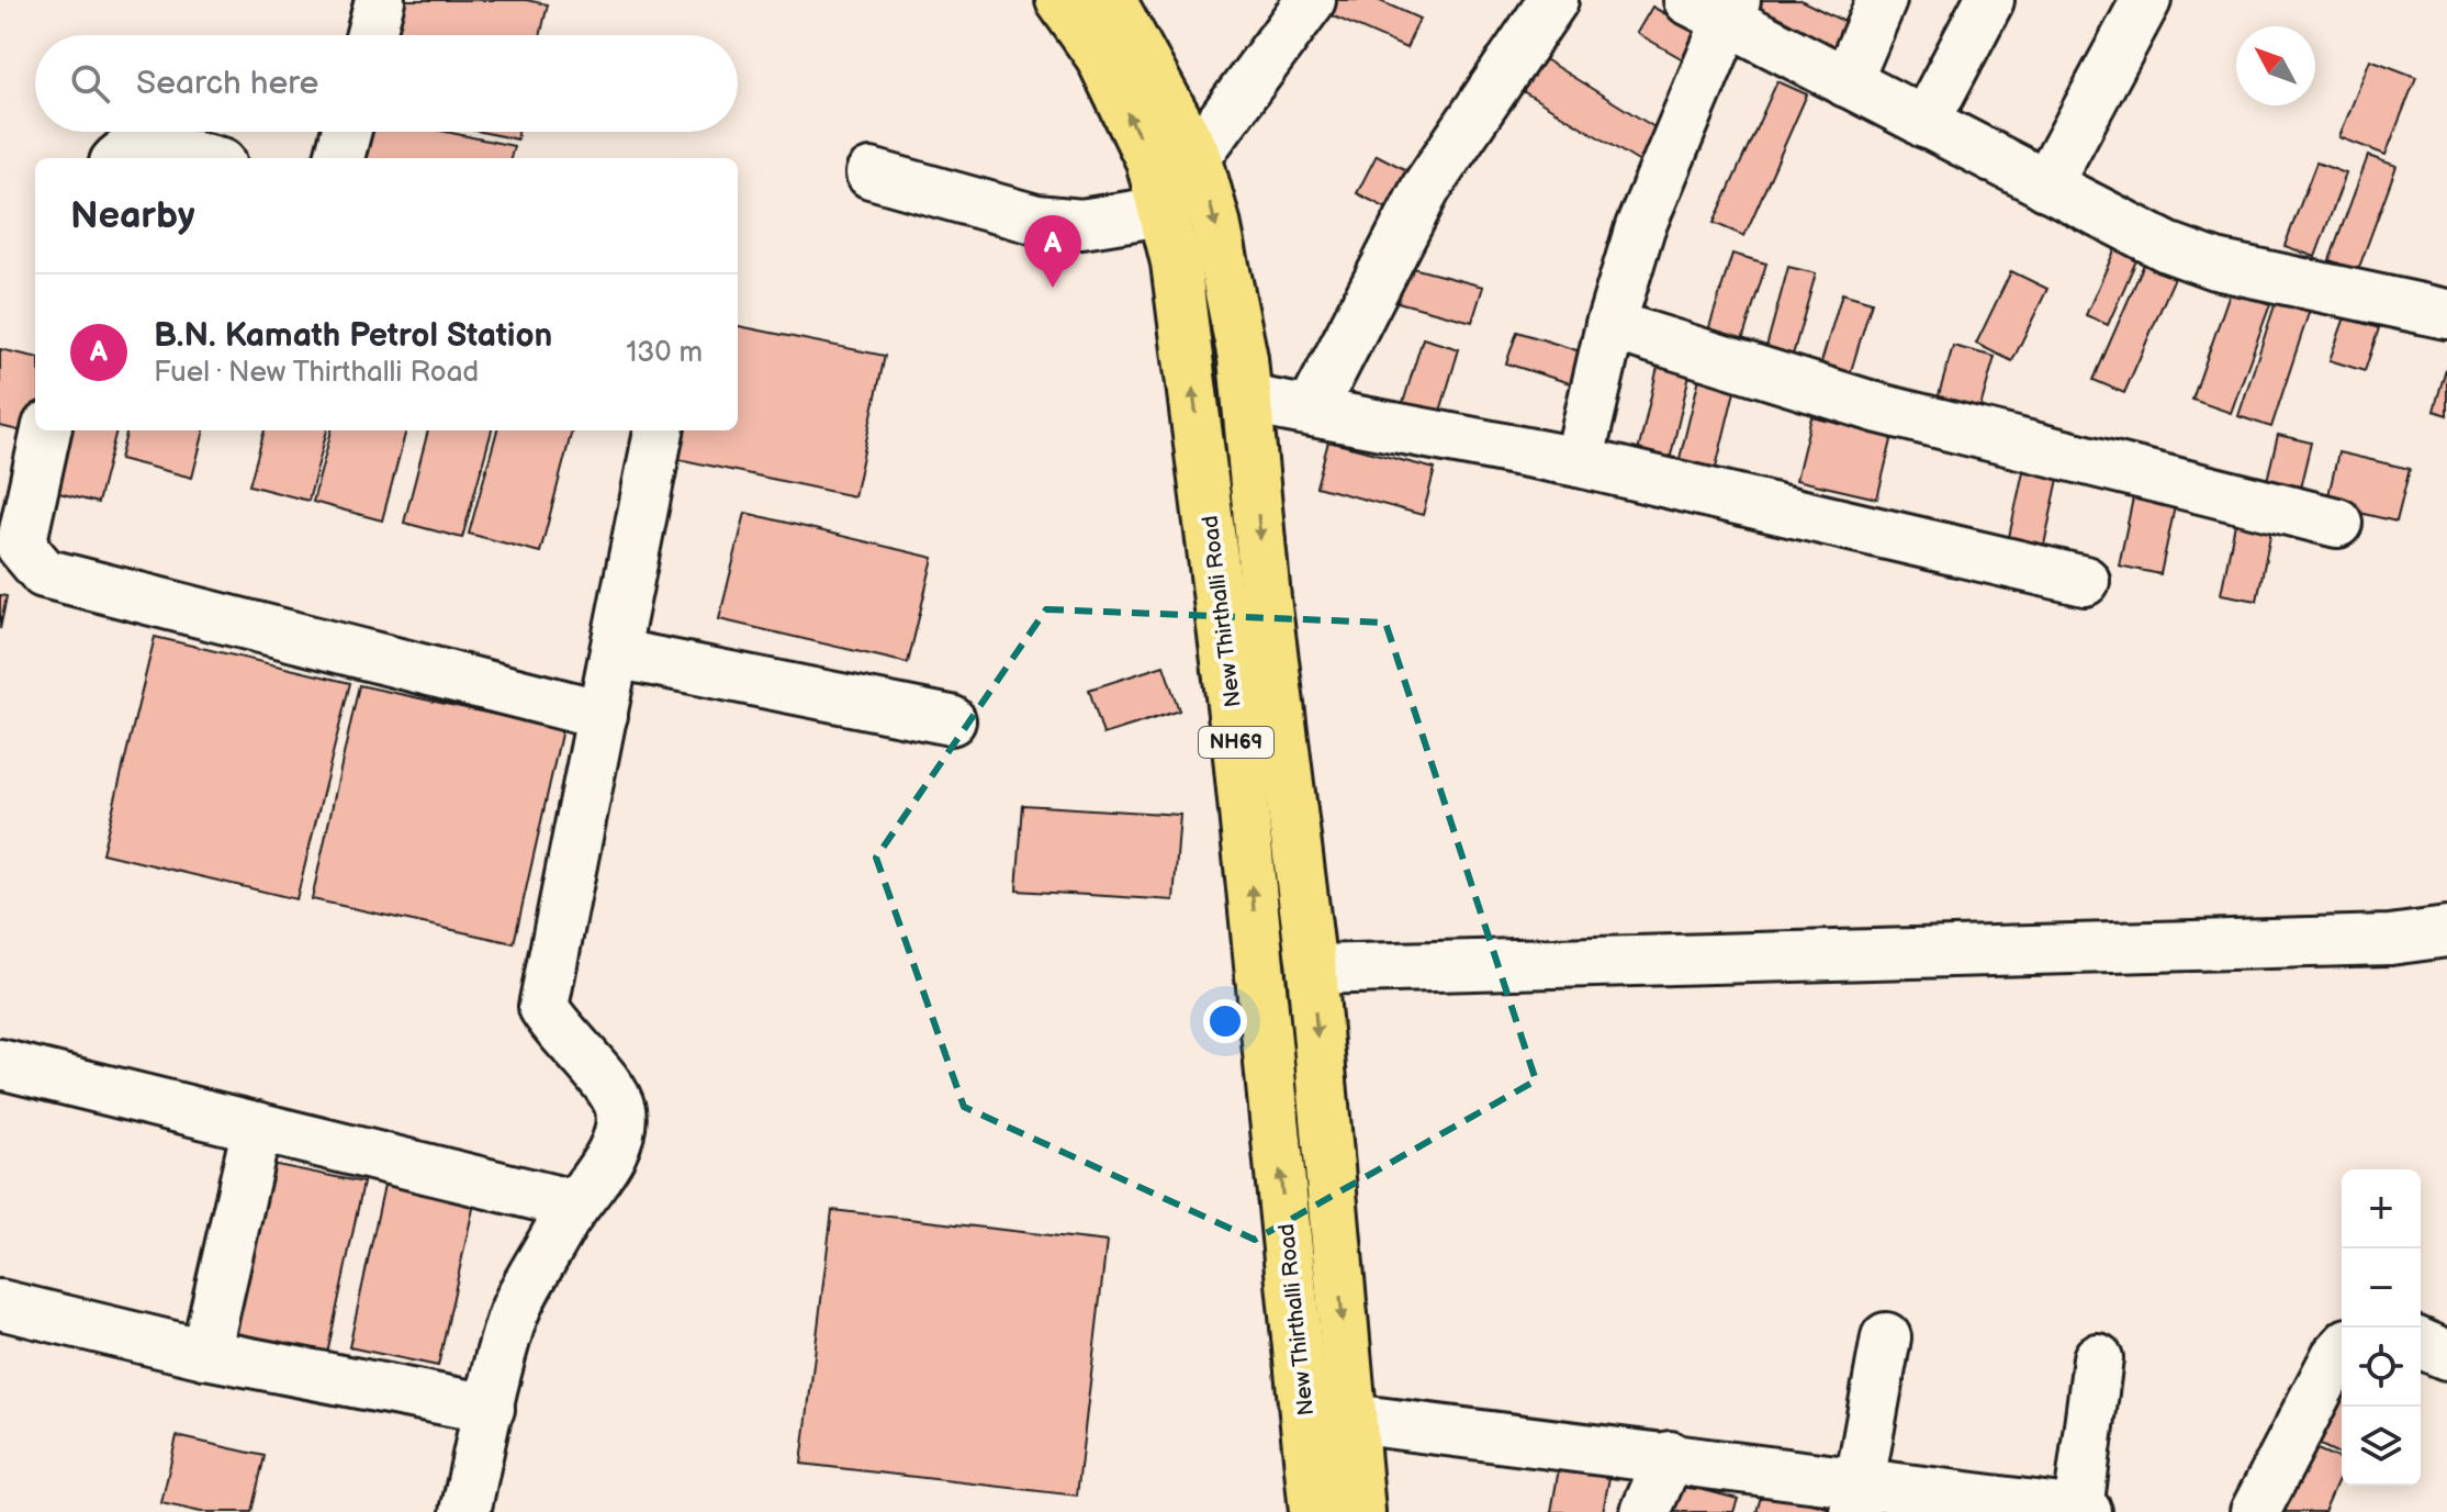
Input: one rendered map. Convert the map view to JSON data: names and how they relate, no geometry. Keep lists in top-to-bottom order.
{
  "streets": {
    "highway": ["New Thirthalli Road", "NH69"]
  },
  "north": "top left",
  "page": {
    "search": "Search here",
    "heading": "Nearby",
    "pins": "A",
    "list": [
      {
        "mark": "A",
        "name": "B.N. Kamath Petrol Station",
        "note": "Fuel · New Thirthalli Road",
        "value": "130 m"
      }
    ],
    "map_buttons": ["+", "−"]
  }
}
